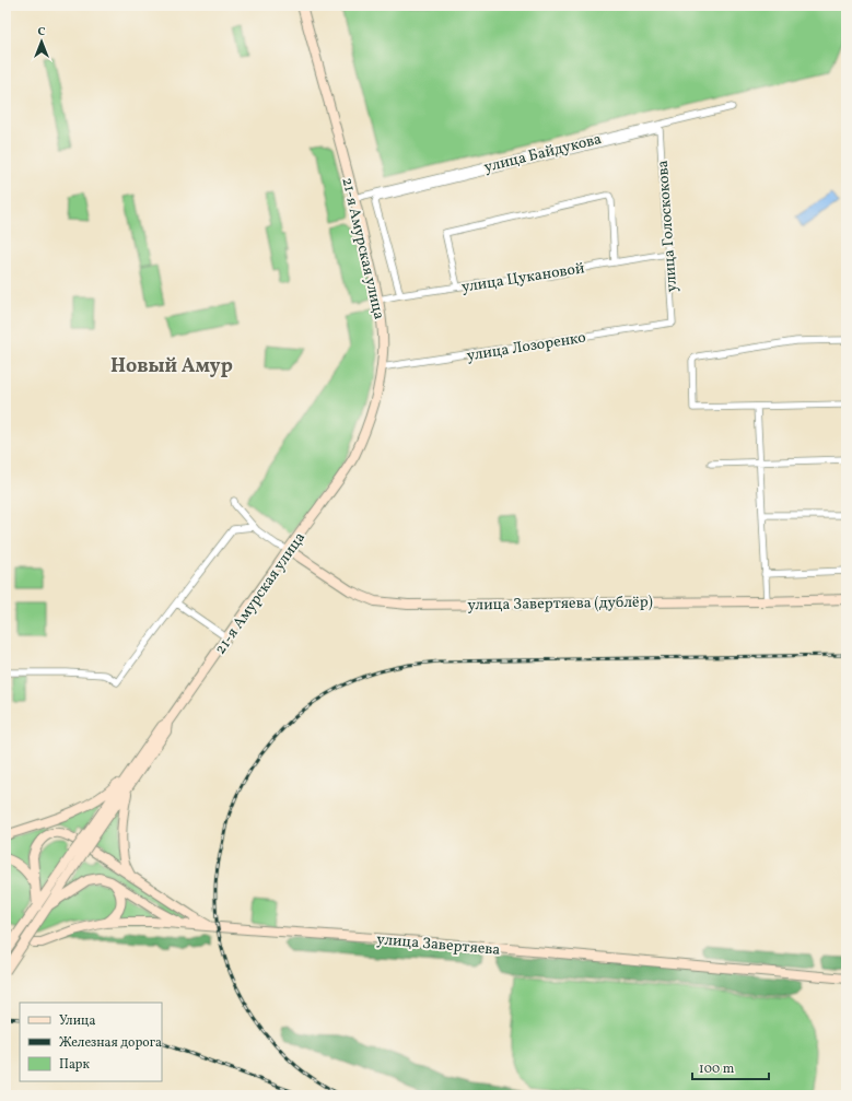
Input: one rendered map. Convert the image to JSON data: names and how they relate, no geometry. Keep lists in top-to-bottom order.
{
  "streets": {
    "main road": ["21-я Амурская улица", "улица Завертяева (дублёр)", "улица Завертяева"],
    "street": [
      "улица Байдукова",
      "улица Голоскокова",
      "улица Цукановой",
      "улица Лозоренко"
    ]
  },
  "crossings": [
    ["улица Байдукова", "улица Голоскокова"],
    ["улица Байдукова", "21-я Амурская улица"],
    ["улица Байдукова", "улица Цукановой"],
    ["улица Голоскокова", "улица Цукановой"],
    ["улица Голоскокова", "улица Лозоренко"],
    ["21-я Амурская улица", "улица Цукановой"],
    ["21-я Амурская улица", "улица Лозоренко"],
    ["21-я Амурская улица", "улица Завертяева (дублёр)"]
  ],
  "districts": ["Новый Амур"],
  "legend": ["Улица", "Железная дорога", "Парк"],
  "scale_bar": "100 m",
  "north": "top"
}
